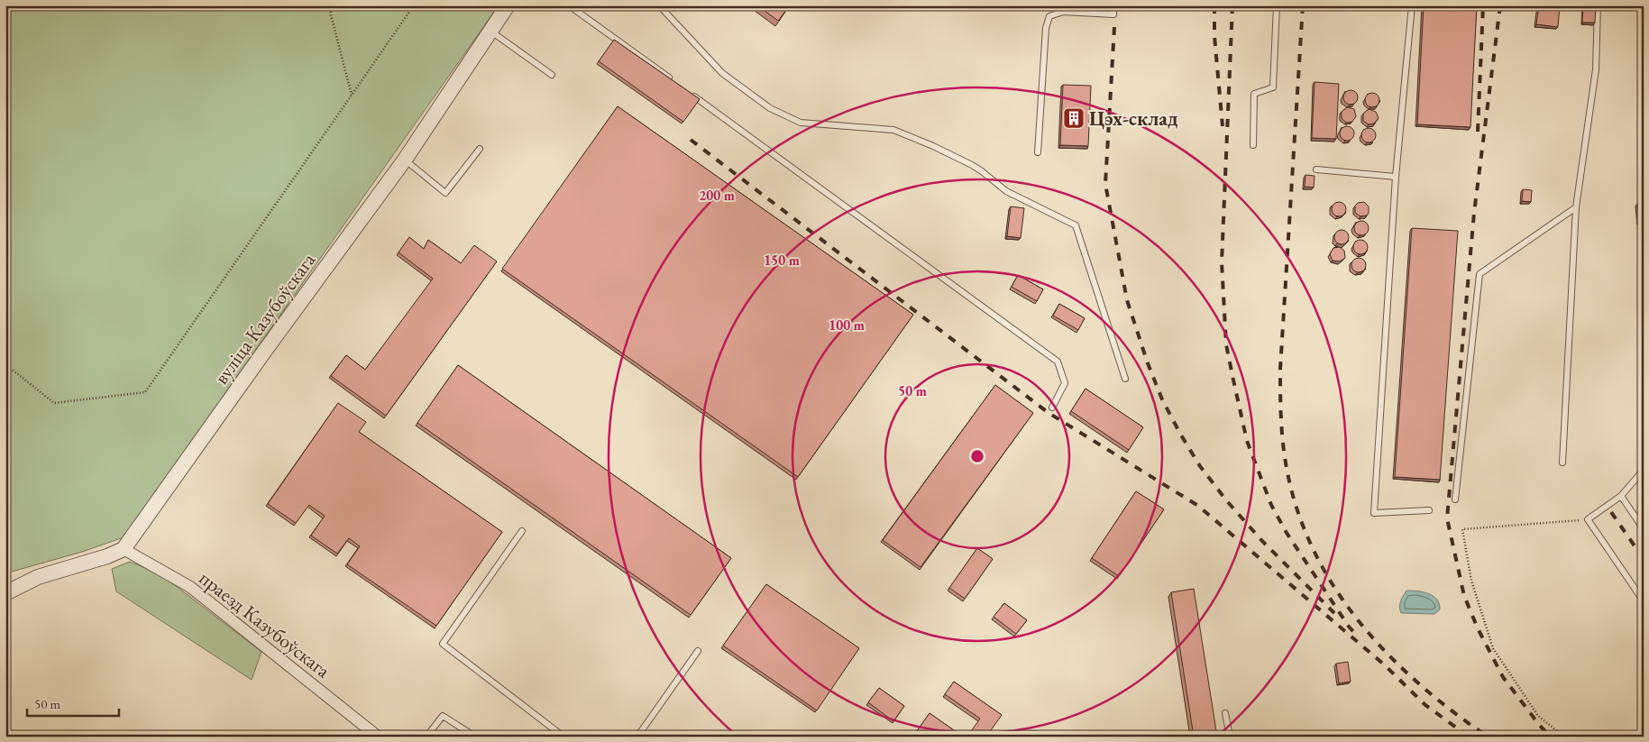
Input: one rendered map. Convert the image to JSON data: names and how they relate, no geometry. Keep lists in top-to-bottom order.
{
  "streets": {
    "street": ["вуліца Казубоўскага", "праезд Казубоўскага"]
  },
  "crossings": [
    ["вуліца Казубоўскага", "праезд Казубоўскага"]
  ],
  "places": {
    "building": ["Цэх-склад"]
  },
  "scale_bar": "50 m",
  "rings": [
    "200 m",
    "150 m",
    "100 m",
    "50 m"
  ]
}
